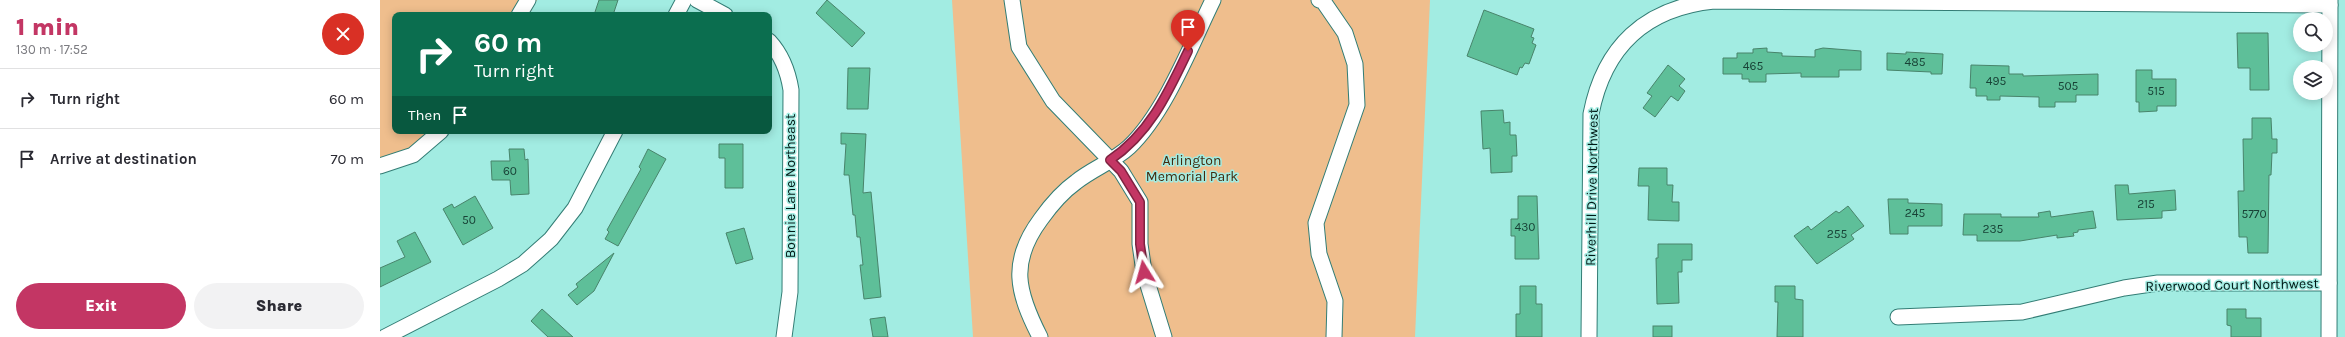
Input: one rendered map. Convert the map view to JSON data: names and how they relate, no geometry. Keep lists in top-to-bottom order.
{
  "streets": {
    "street": ["Bonnie Lane Northeast", "Riverhill Drive Northwest", "Riverwood Court Northwest"]
  },
  "parks": ["Arlington Memorial Park"],
  "house_numbers": [
    "485",
    "465",
    "495",
    "505",
    "515",
    "60",
    "215",
    "245",
    "5770",
    "50",
    "430",
    "235",
    "255"
  ],
  "page": {
    "heading": ["1 min", "130 m · 17:52"],
    "turn": ["60 m", "Turn right"],
    "list": [
      {
        "name": "Turn right",
        "value": "60 m"
      },
      {
        "name": "Arrive at destination",
        "value": "70 m"
      }
    ],
    "then": "Then",
    "buttons": ["Exit", "Share"]
  }
}
